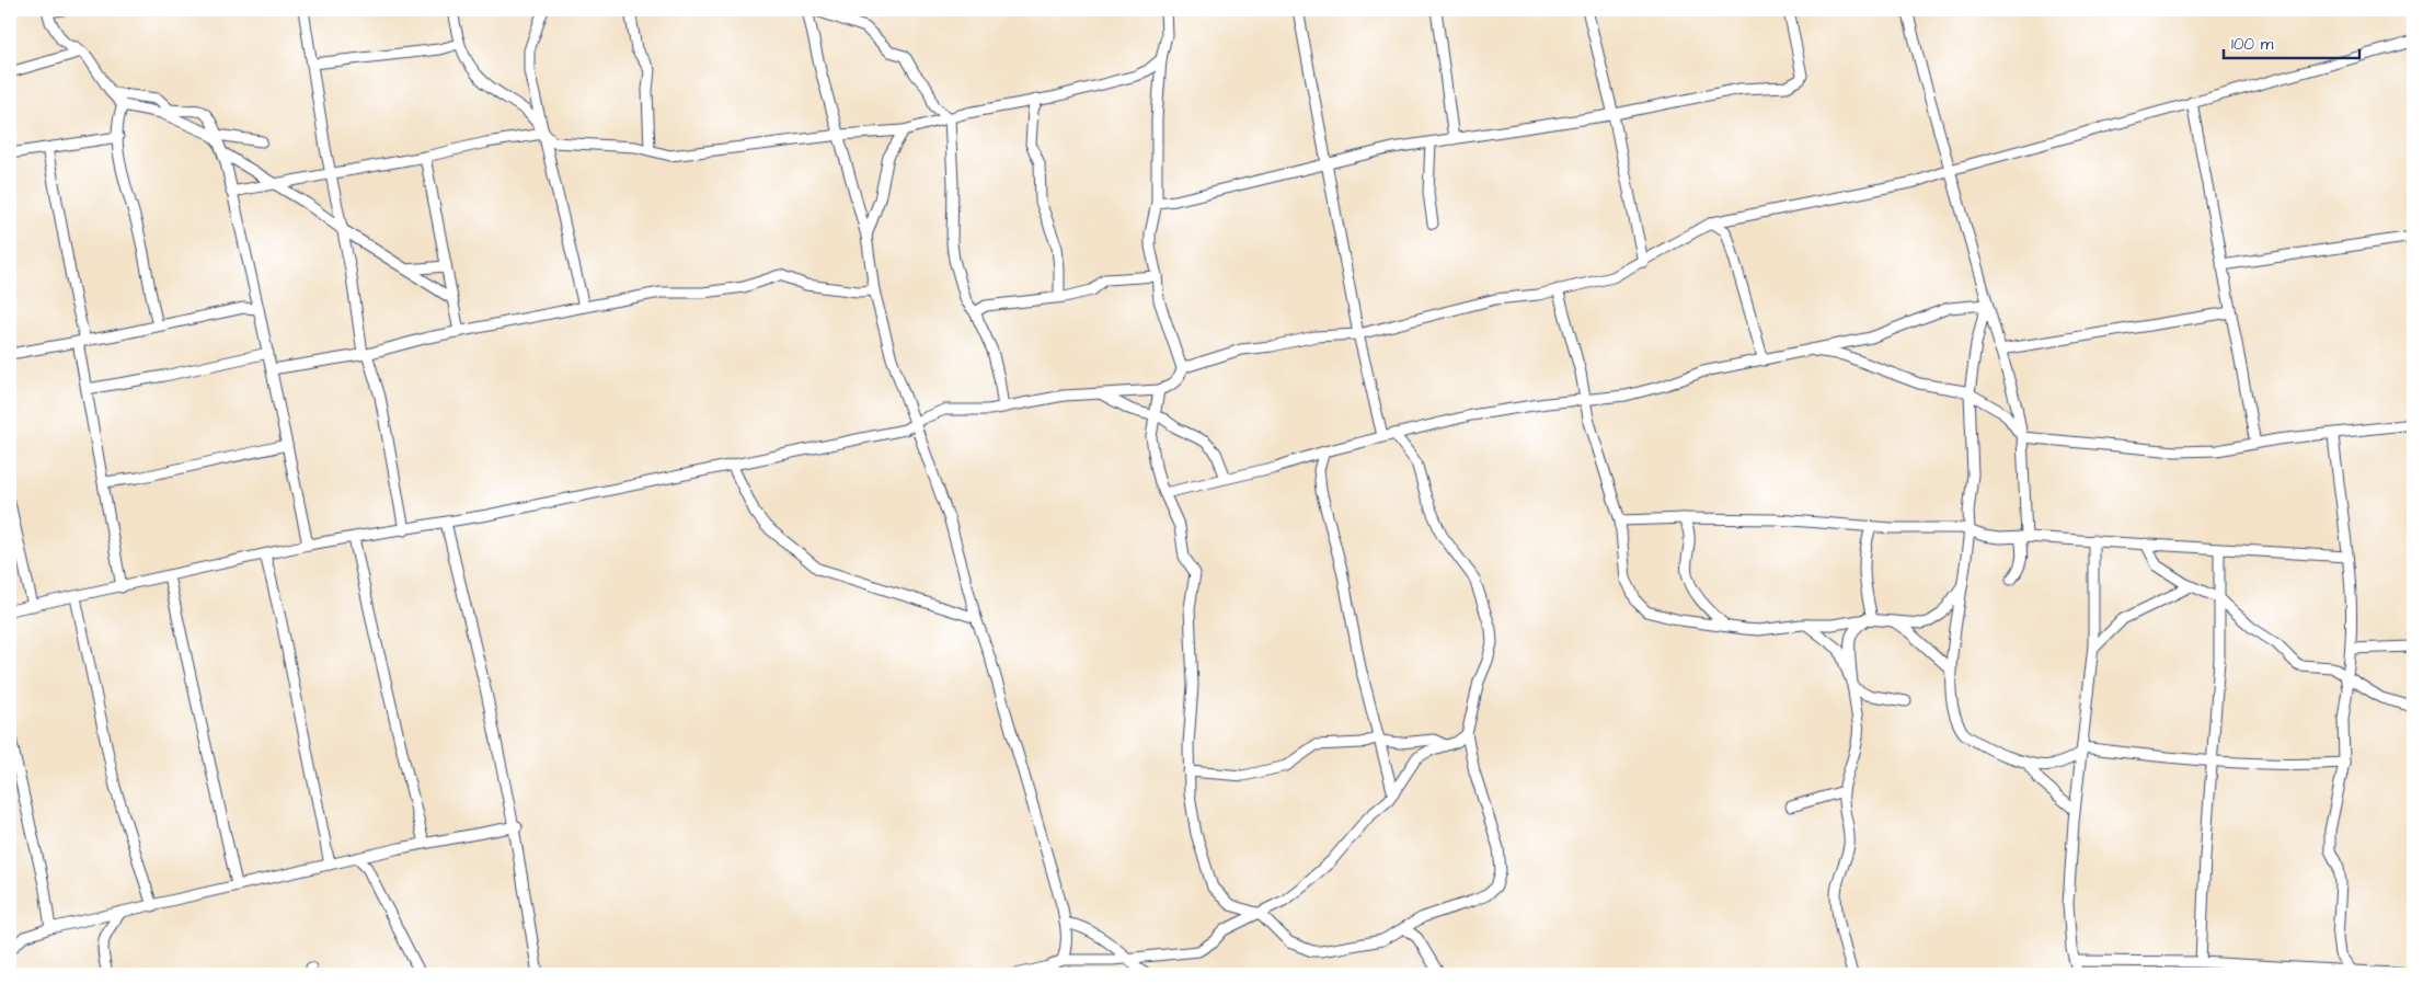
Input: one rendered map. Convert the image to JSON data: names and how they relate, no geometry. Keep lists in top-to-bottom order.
{
  "scale_bar": "100 m"
}
